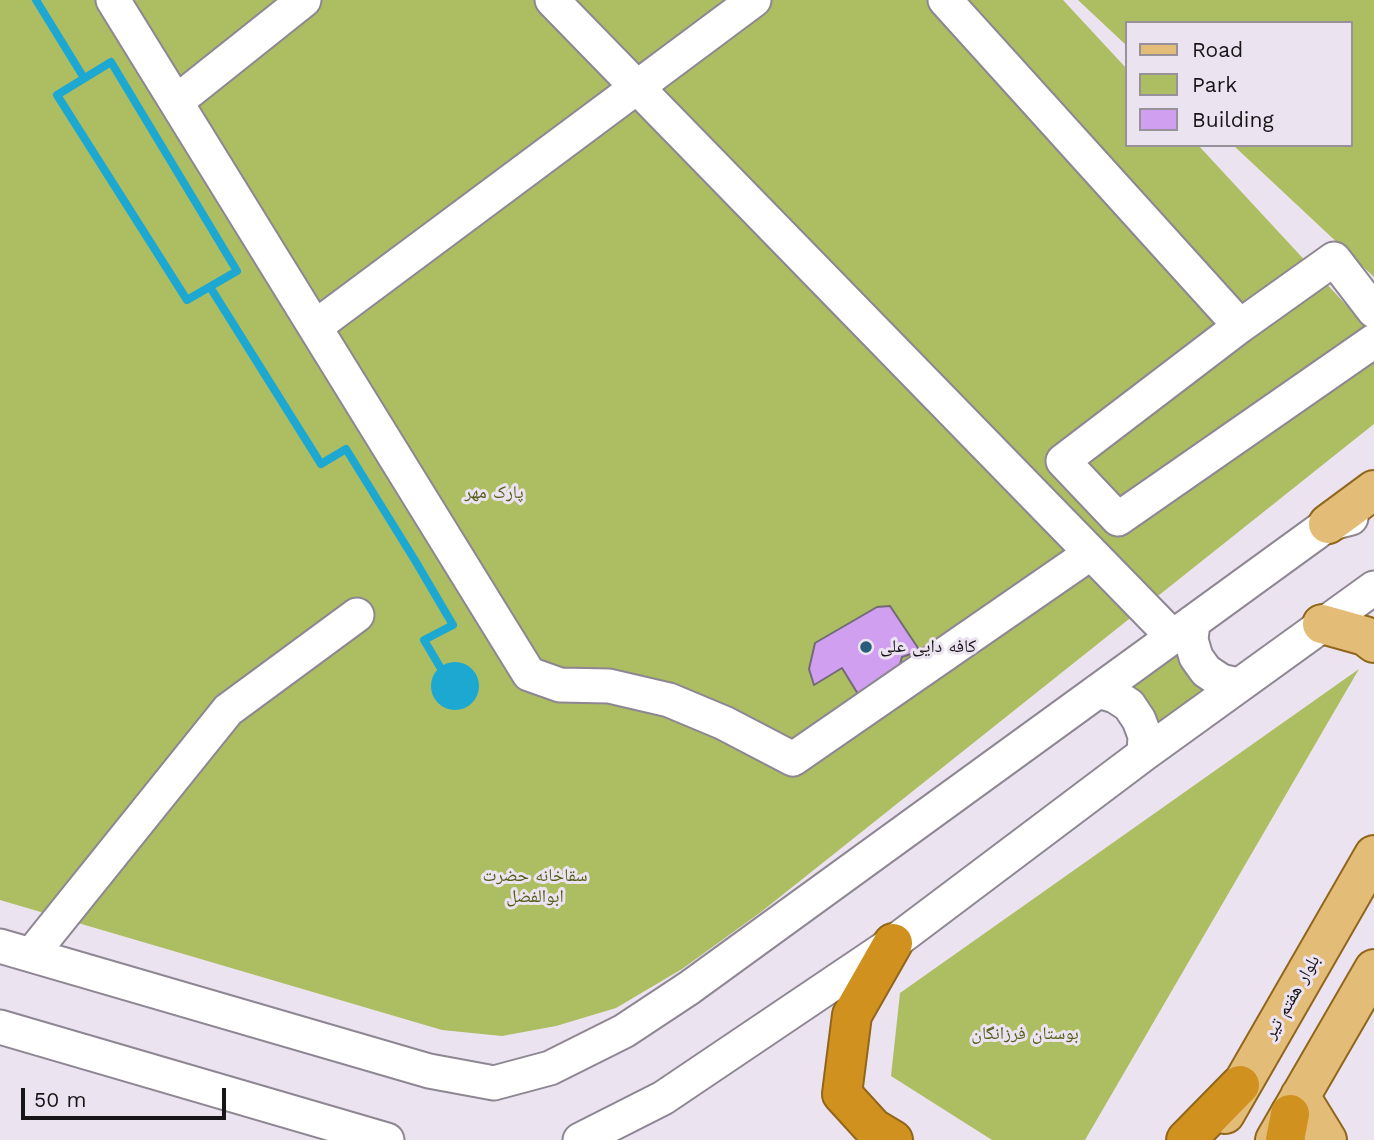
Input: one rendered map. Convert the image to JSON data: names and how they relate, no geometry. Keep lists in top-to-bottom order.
{
  "streets": {
    "main road": ["بلوار هفتم تیر"]
  },
  "parks": ["پارک مهر", "سقاخانه حضرت ابوالفضل", "بوستان فرزانگان"],
  "places": ["کافه دایی علی"],
  "legend": ["Road", "Park", "Building"],
  "scale_bar": "50 m"
}
